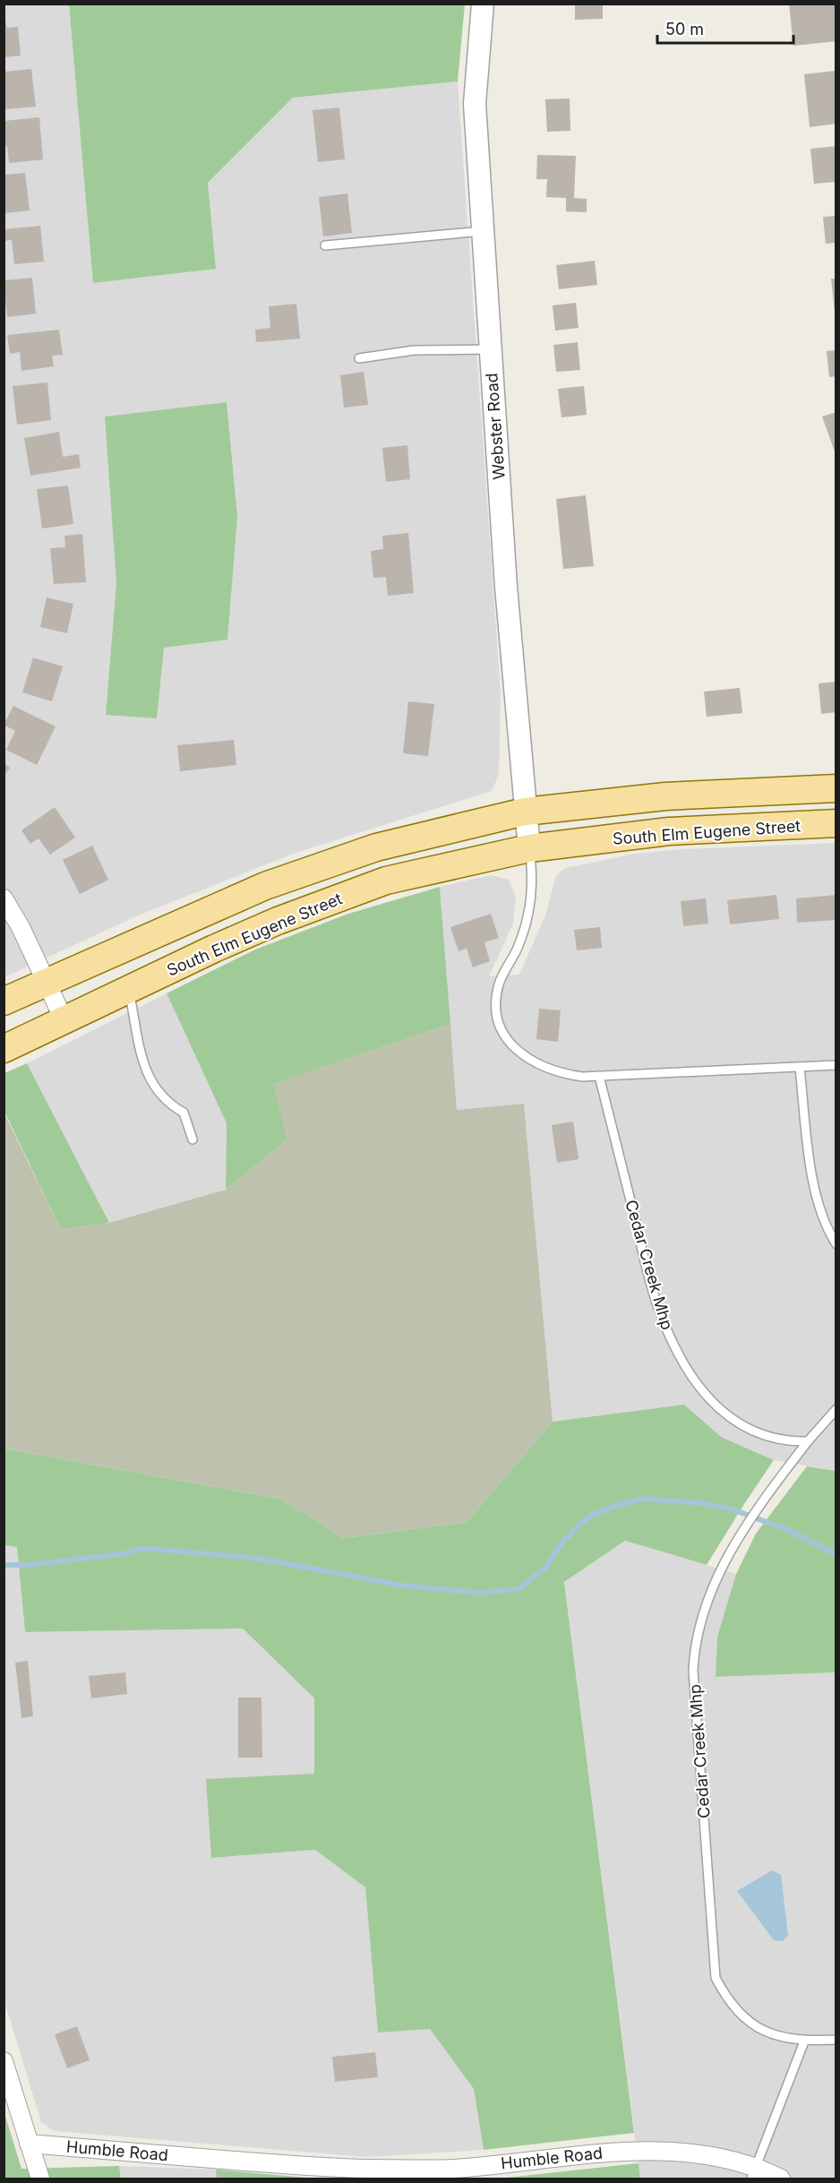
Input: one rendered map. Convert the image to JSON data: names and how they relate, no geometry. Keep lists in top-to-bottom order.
{
  "streets": {
    "main road": ["South Elm Eugene Street"],
    "street": ["Webster Road", "Humble Road"],
    "lane": ["Cedar Creek Mhp"]
  },
  "crossings": [
    ["Webster Road", "South Elm Eugene Street"]
  ],
  "scale_bar": "50 m"
}
